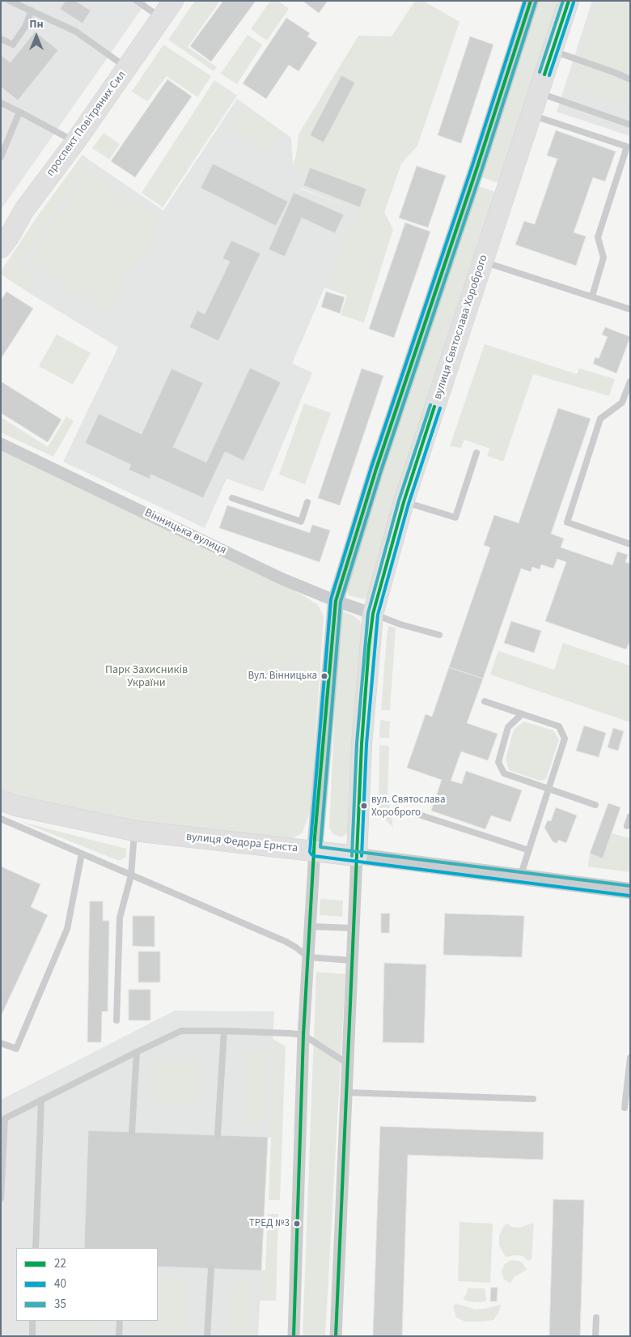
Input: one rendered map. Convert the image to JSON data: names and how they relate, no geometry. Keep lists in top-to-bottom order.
{
  "streets": {
    "main road": ["проспект Повітряних Сил", "вулиця Святослава Хороброго", "вулиця Федора Ернста"],
    "street": ["Вінницька вулиця"]
  },
  "crossings": [
    ["вулиця Святослава Хороброго", "Вінницька вулиця"],
    ["вулиця Святослава Хороброго", "вулиця Федора Ернста"]
  ],
  "parks": ["Парк Захисників України"],
  "places": ["Вул. Вінницька", "вул. Святослава Хороброго", "ТРЕД №3"],
  "lines": ["transit line 22", "transit line 40", "transit line 35"],
  "legend": ["22", "40", "35"],
  "north": "top"
}
